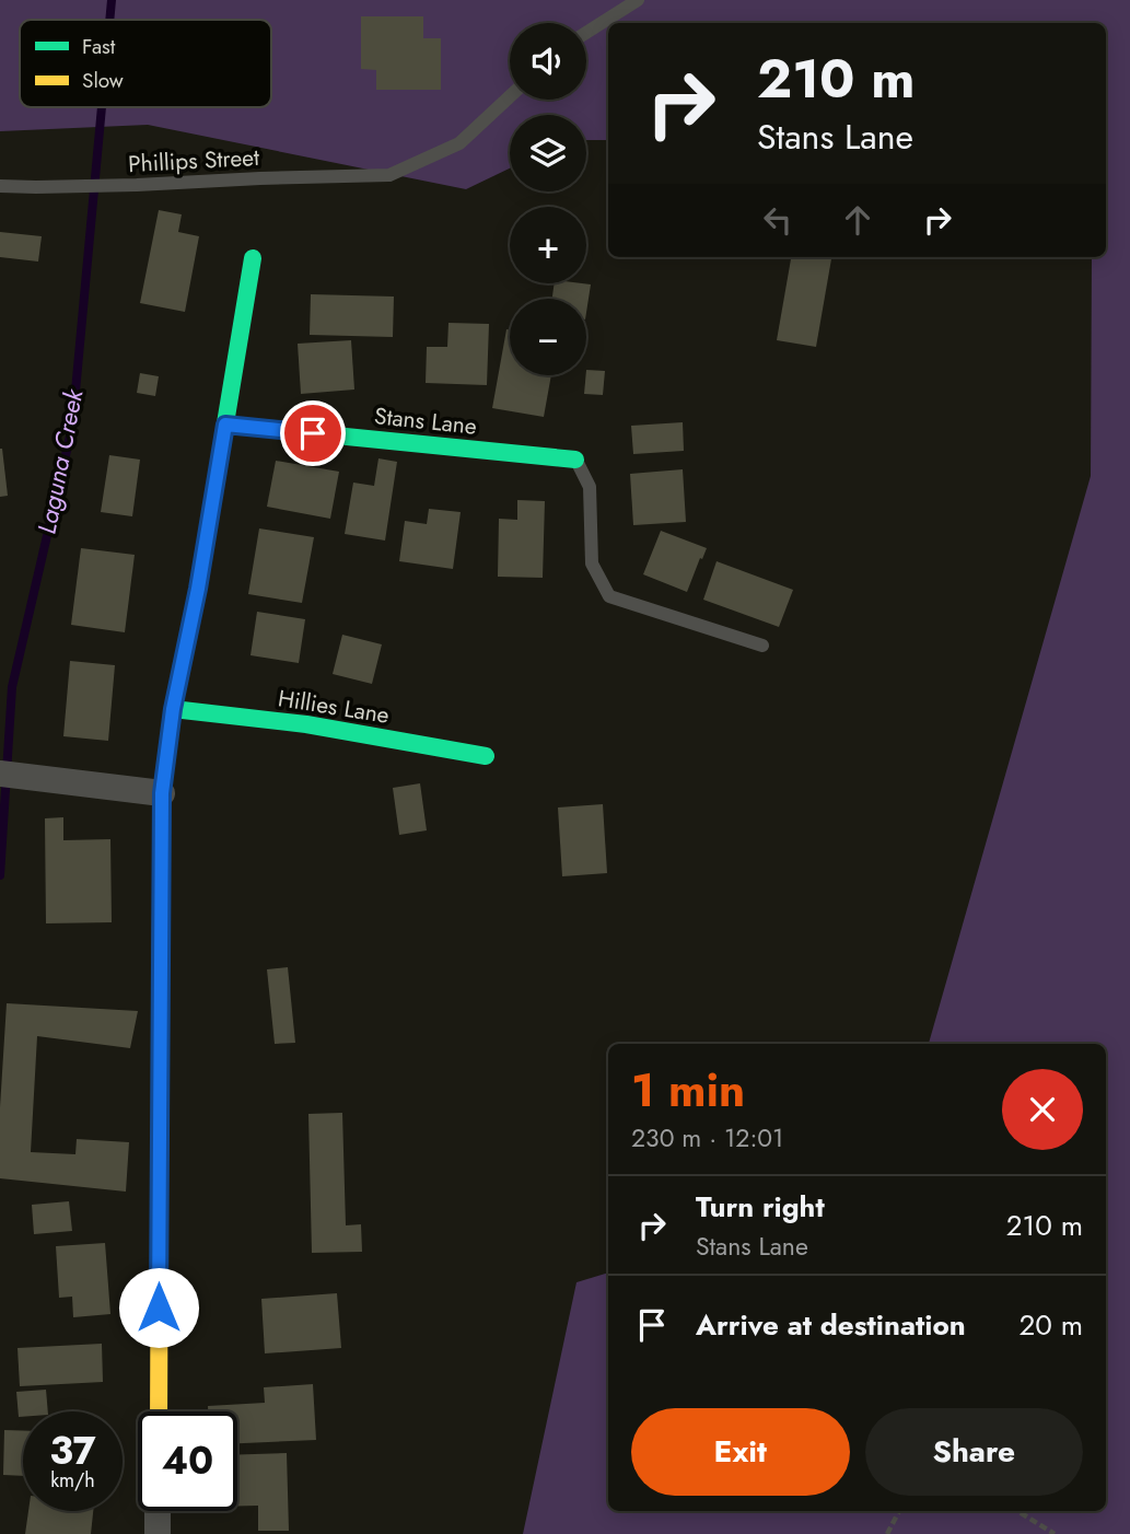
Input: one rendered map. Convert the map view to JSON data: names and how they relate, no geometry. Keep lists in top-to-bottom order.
{
  "streets": {
    "street": ["Stans Lane", "Hillies Lane"],
    "lane": ["Phillips Street"]
  },
  "water": ["Laguna Creek"],
  "legend": ["Fast", "Slow"],
  "page": {
    "map_buttons": ["+", "−"],
    "turn": ["210 m", "Stans Lane"],
    "heading": ["1 min", "230 m · 12:01"],
    "list": [
      {
        "name": "Turn right",
        "note": "Stans Lane",
        "value": "210 m"
      },
      {
        "name": "Arrive at destination",
        "value": "20 m"
      }
    ],
    "buttons": ["Exit", "Share"],
    "speed": "37 km/h",
    "limit": "40"
  }
}
